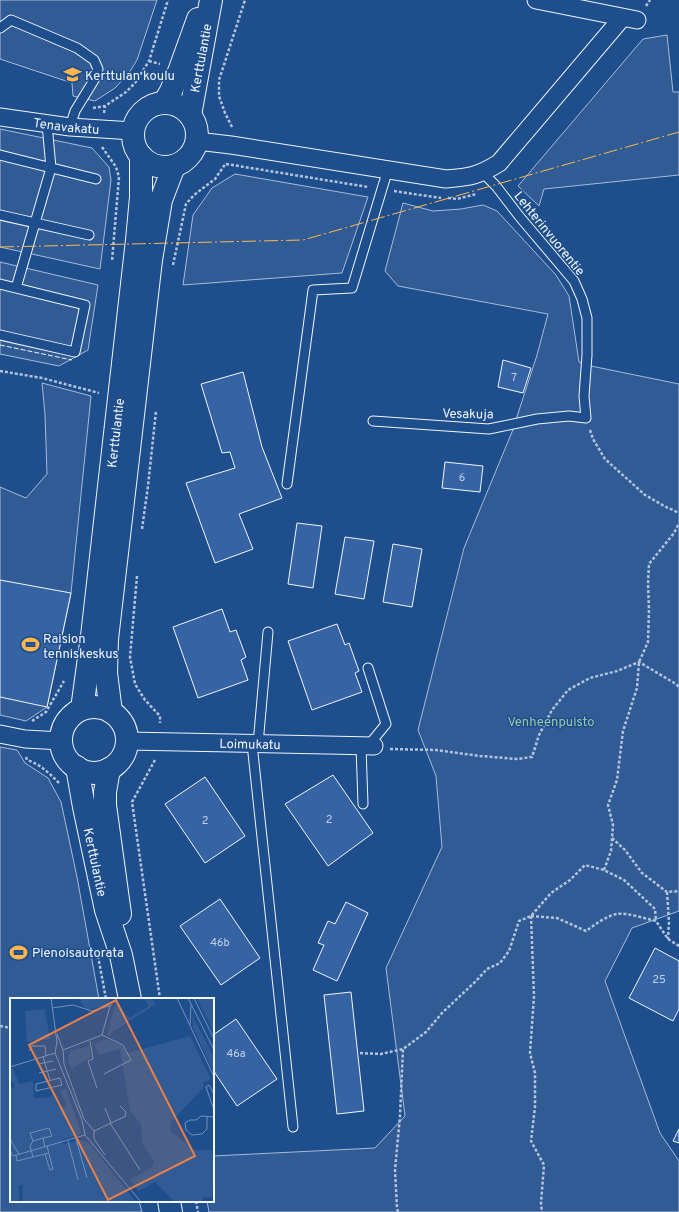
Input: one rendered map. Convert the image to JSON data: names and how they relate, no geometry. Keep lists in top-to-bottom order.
{
  "streets": {
    "street": ["Kerttulantie", "Tenavakatu", "Loimukatu"],
    "lane": ["Lehterinvuorentie", "Vesakuja"]
  },
  "crossings": [
    ["Kerttulantie", "Tenavakatu"],
    ["Kerttulantie", "Loimukatu"],
    ["Lehterinvuorentie", "Vesakuja"]
  ],
  "parks": ["Venheenpuisto"],
  "places": {
    "school or university": ["Kerttulan koulu"],
    "sports": ["Raision tenniskeskus", "Pienoisautorata"]
  },
  "house_numbers": [
    "7",
    "6",
    "2",
    "2",
    "46b",
    "25",
    "46a"
  ]
}
